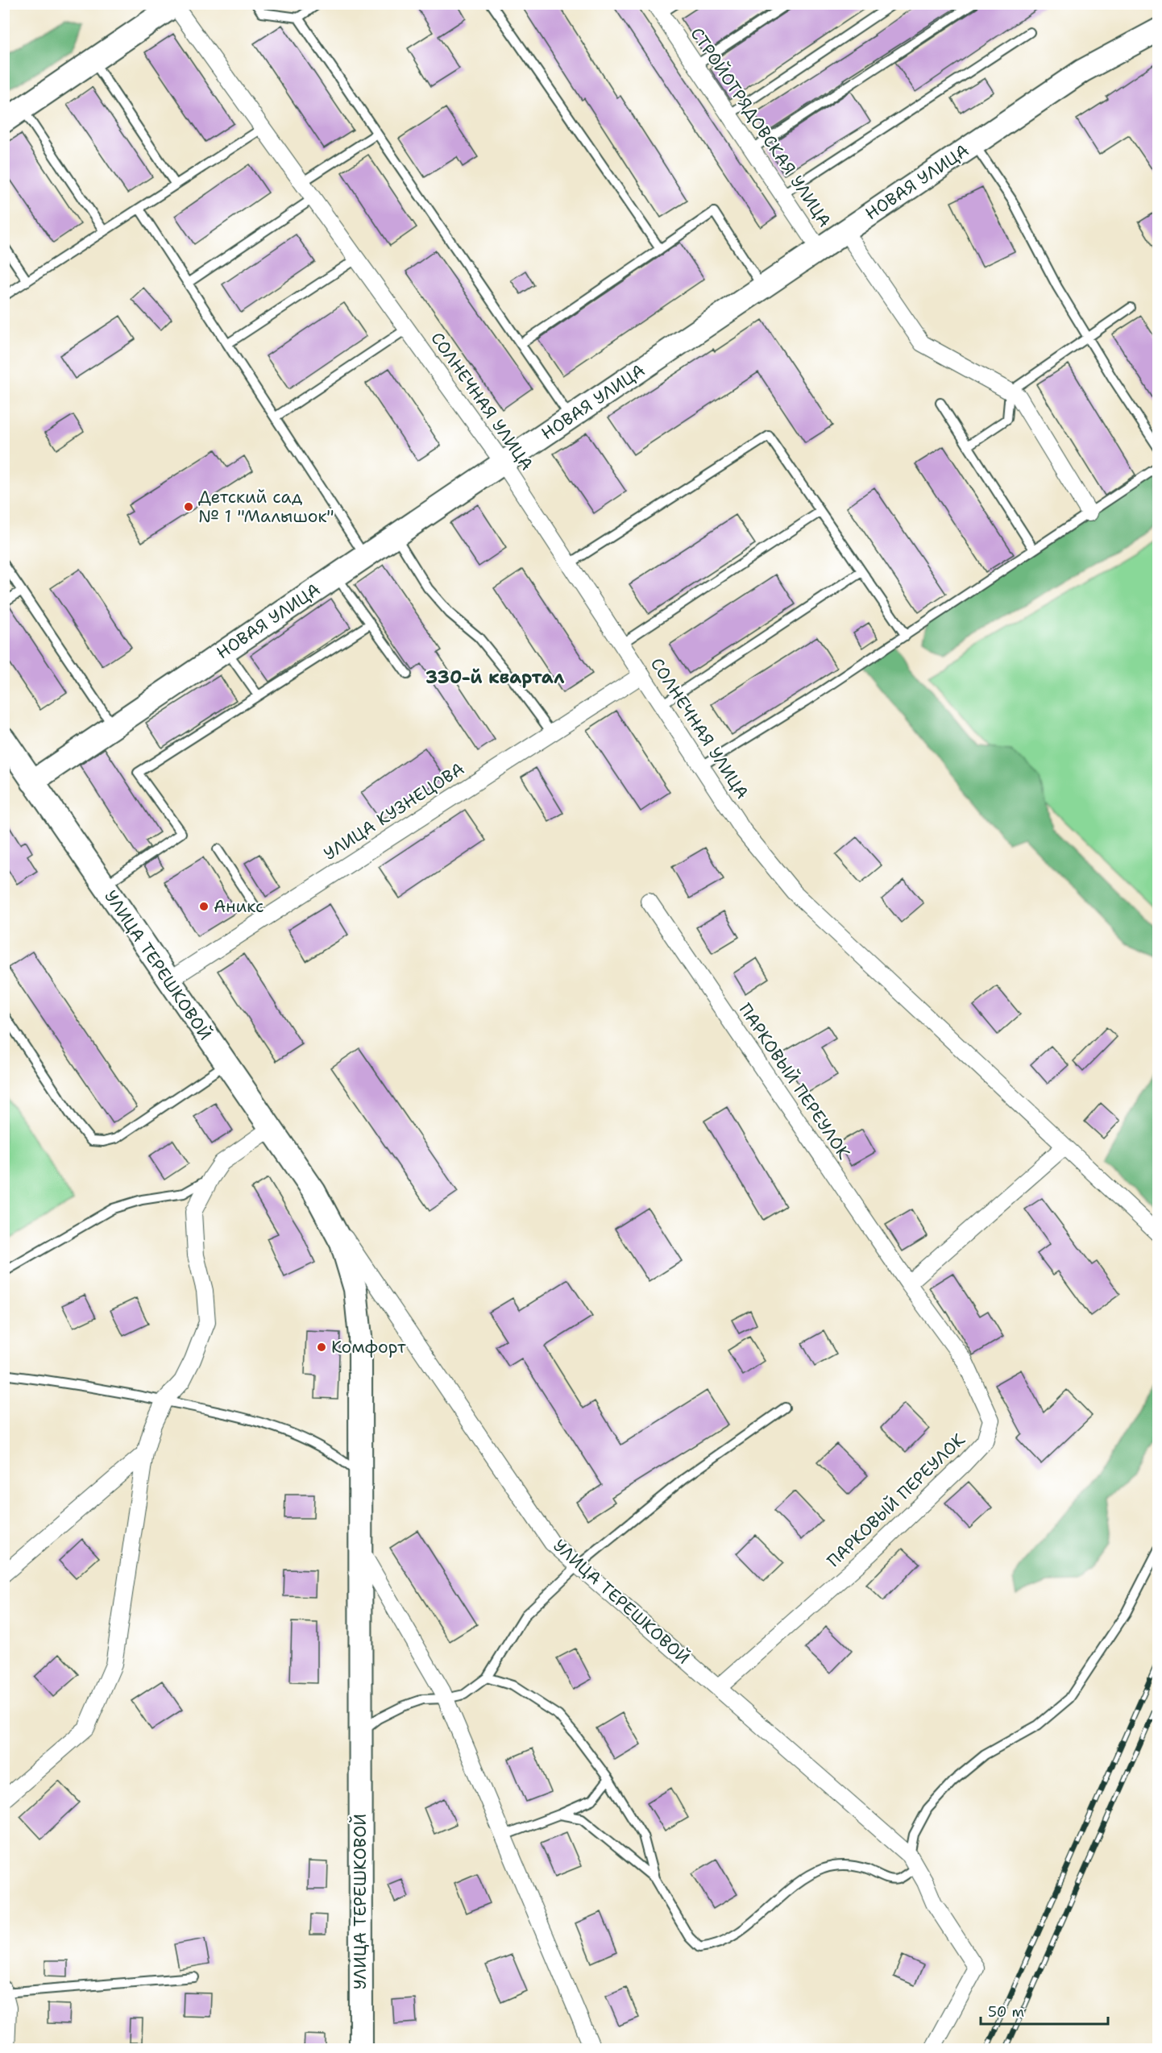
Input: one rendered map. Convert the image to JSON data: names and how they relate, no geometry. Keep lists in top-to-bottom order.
{
  "streets": {
    "main road": ["НОВАЯ УЛИЦА", "УЛИЦА ТЕРЕШКОВОЙ"],
    "street": [
      "СТРОЙОТРЯДОВСКАЯ УЛИЦА",
      "СОЛНЕЧНАЯ УЛИЦА",
      "УЛИЦА КУЗНЕЦОВА",
      "ПАРКОВЫЙ ПЕРЕУЛОК"
    ]
  },
  "crossings": [
    ["СТРОЙОТРЯДОВСКАЯ УЛИЦА", "НОВАЯ УЛИЦА"],
    ["НОВАЯ УЛИЦА", "СОЛНЕЧНАЯ УЛИЦА"],
    ["НОВАЯ УЛИЦА", "УЛИЦА ТЕРЕШКОВОЙ"],
    ["СОЛНЕЧНАЯ УЛИЦА", "УЛИЦА КУЗНЕЦОВА"],
    ["УЛИЦА КУЗНЕЦОВА", "УЛИЦА ТЕРЕШКОВОЙ"],
    ["УЛИЦА ТЕРЕШКОВОЙ", "ПАРКОВЫЙ ПЕРЕУЛОК"]
  ],
  "districts": ["330-й квартал"],
  "places": ["Детский сад № 1 \"Малышок\"", "Аникс", "Комфорт"],
  "scale_bar": "50 m"
}
